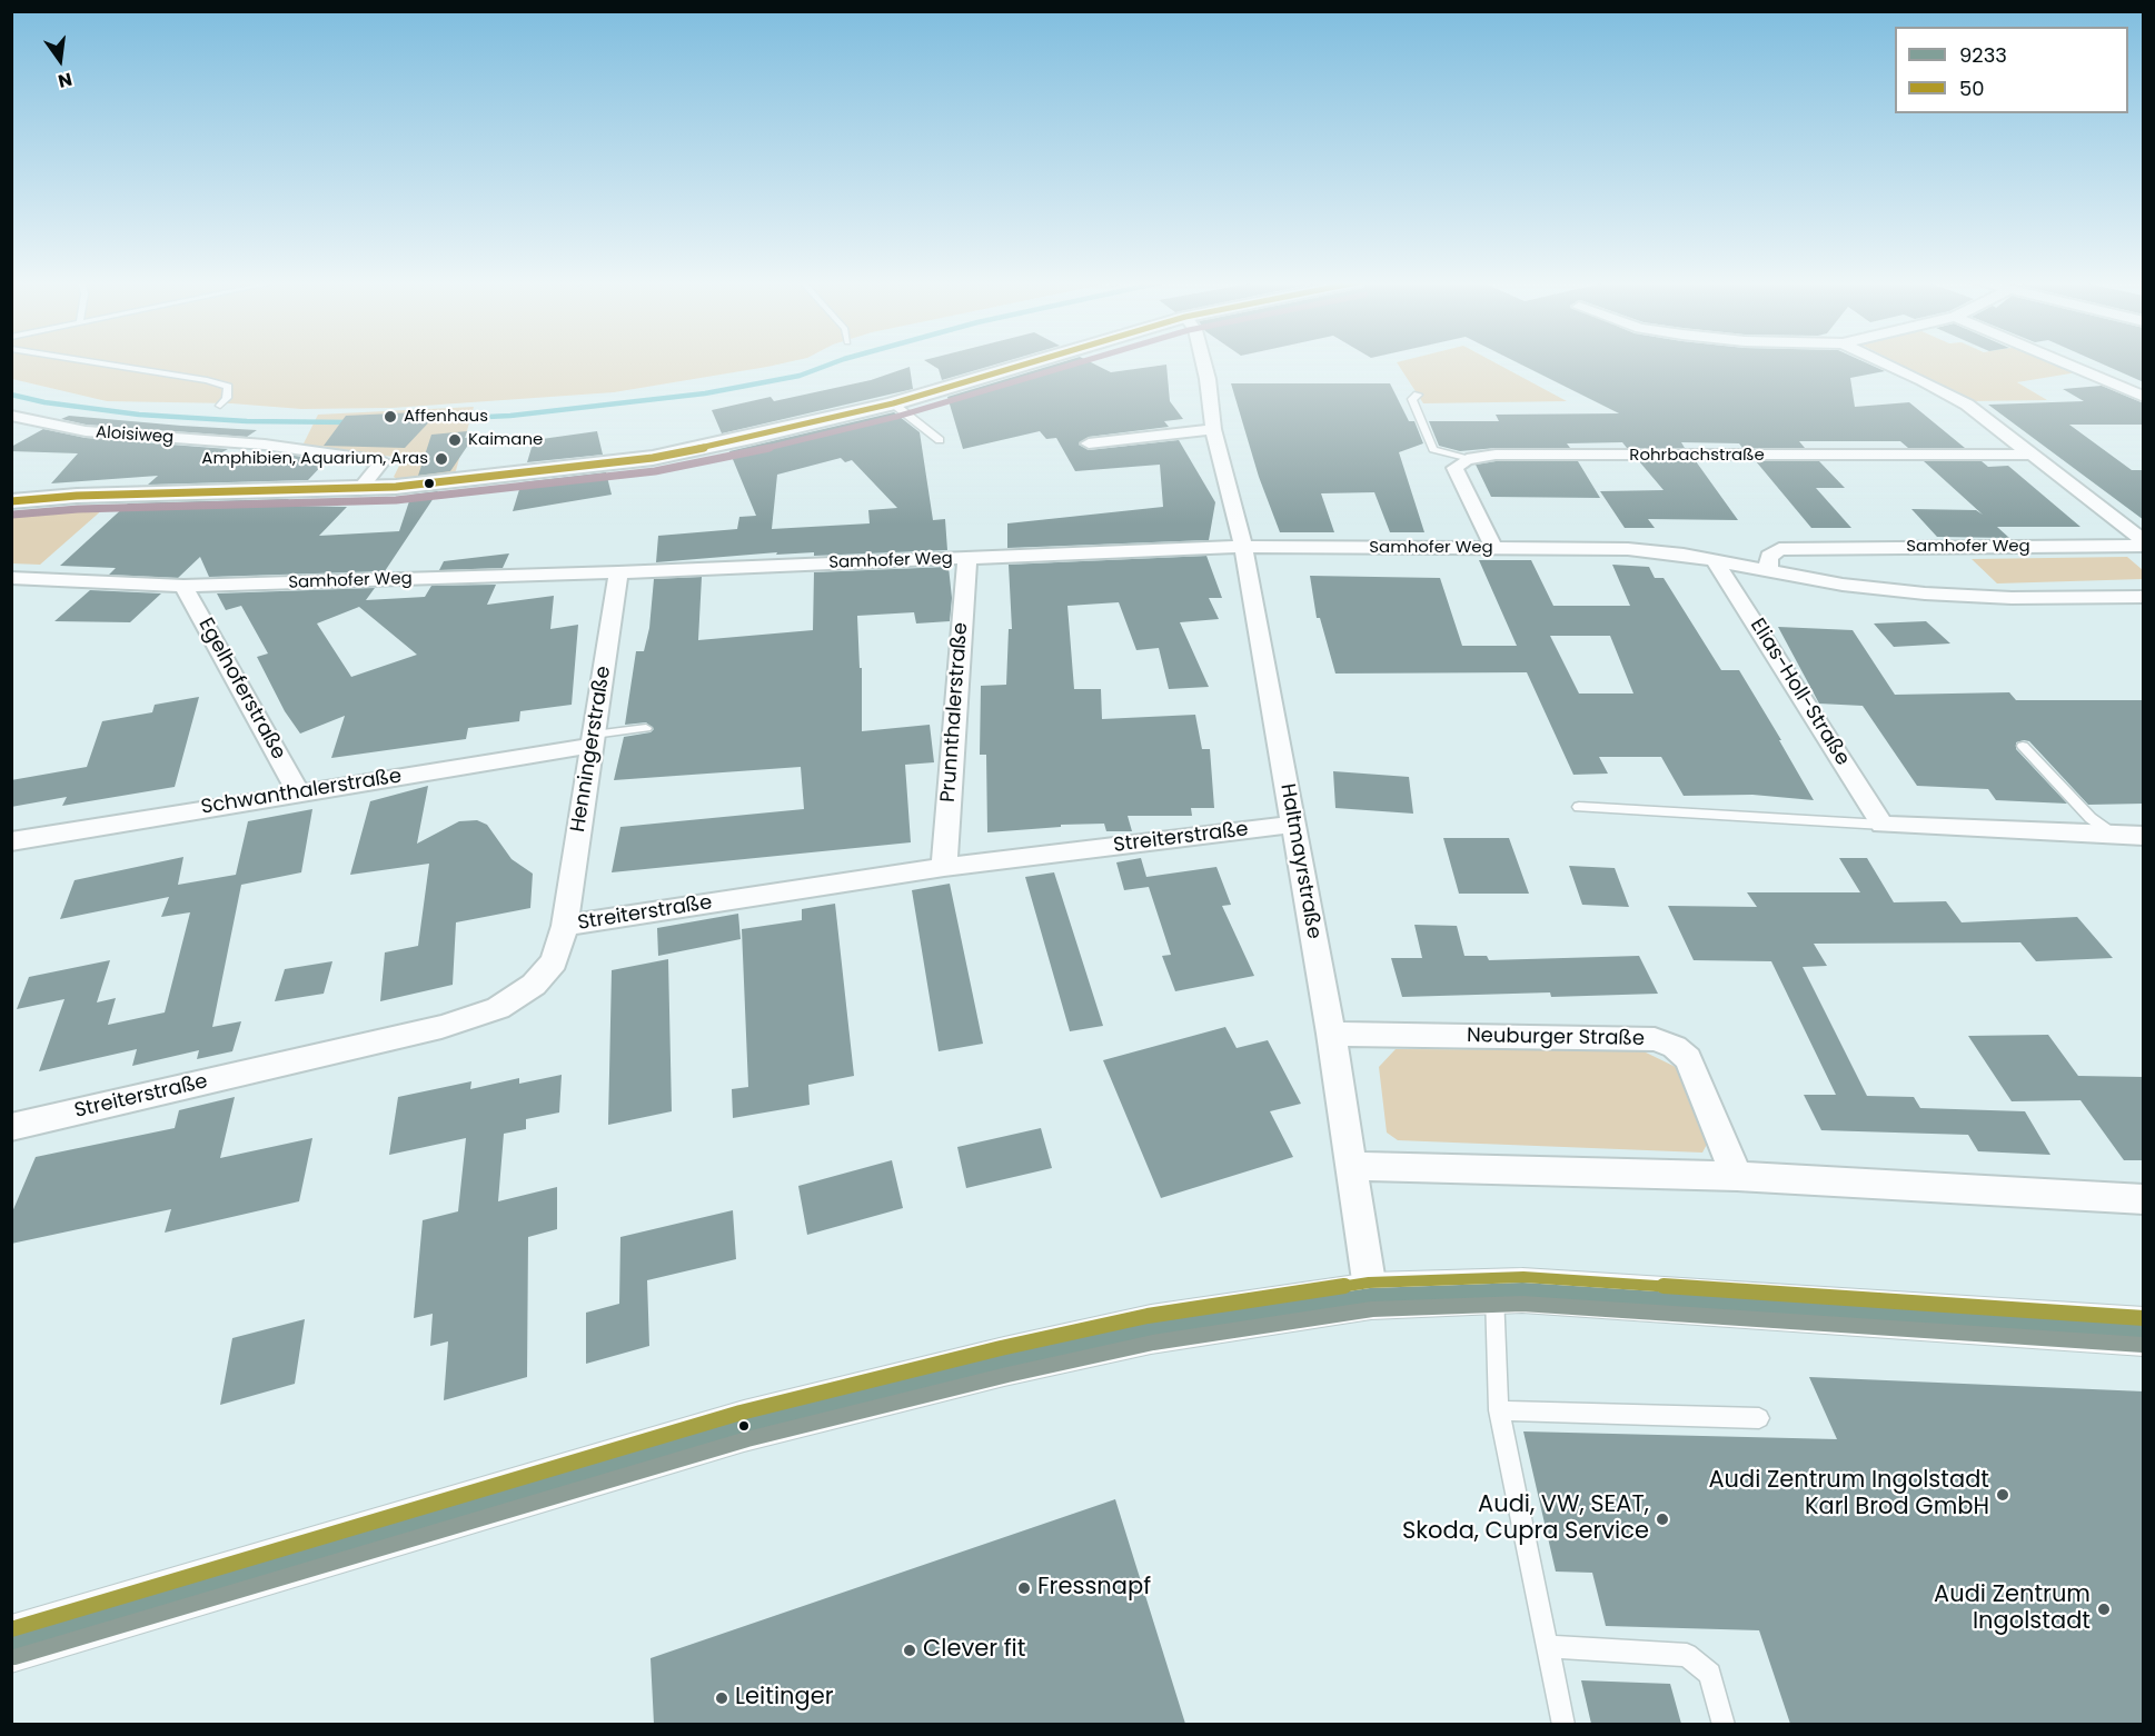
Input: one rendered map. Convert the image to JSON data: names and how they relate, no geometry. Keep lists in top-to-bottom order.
{
  "streets": {
    "street": [
      "Aloisiweg",
      "Rohrbachstraße",
      "Samhofer Weg",
      "Egelhoferstraße",
      "Elias-Holl-Straße",
      "Prunnthalerstraße",
      "Henningerstraße",
      "Schwanthalerstraße",
      "Streiterstraße",
      "Haltmayrstraße",
      "Neuburger Straße"
    ]
  },
  "crossings": [
    ["Samhofer Weg", "Egelhoferstraße"],
    ["Samhofer Weg", "Elias-Holl-Straße"],
    ["Samhofer Weg", "Prunnthalerstraße"],
    ["Samhofer Weg", "Henningerstraße"],
    ["Samhofer Weg", "Haltmayrstraße"],
    ["Egelhoferstraße", "Schwanthalerstraße"],
    ["Prunnthalerstraße", "Streiterstraße"],
    ["Henningerstraße", "Schwanthalerstraße"],
    ["Henningerstraße", "Streiterstraße"],
    ["Streiterstraße", "Haltmayrstraße"],
    ["Haltmayrstraße", "Neuburger Straße"]
  ],
  "places": [
    "Affenhaus",
    "Kaimane",
    "Amphibien, Aquarium, Aras",
    "Audi Zentrum Ingolstadt Karl Brod GmbH",
    "Audi, VW, SEAT, Skoda, Cupra Service",
    "Fressnapf",
    "Audi Zentrum Ingolstadt",
    "Clever fit",
    "Leitinger"
  ],
  "lines": ["transit line 50", "transit line 9233"],
  "legend": ["9233", "50"],
  "north": "bottom"
}
